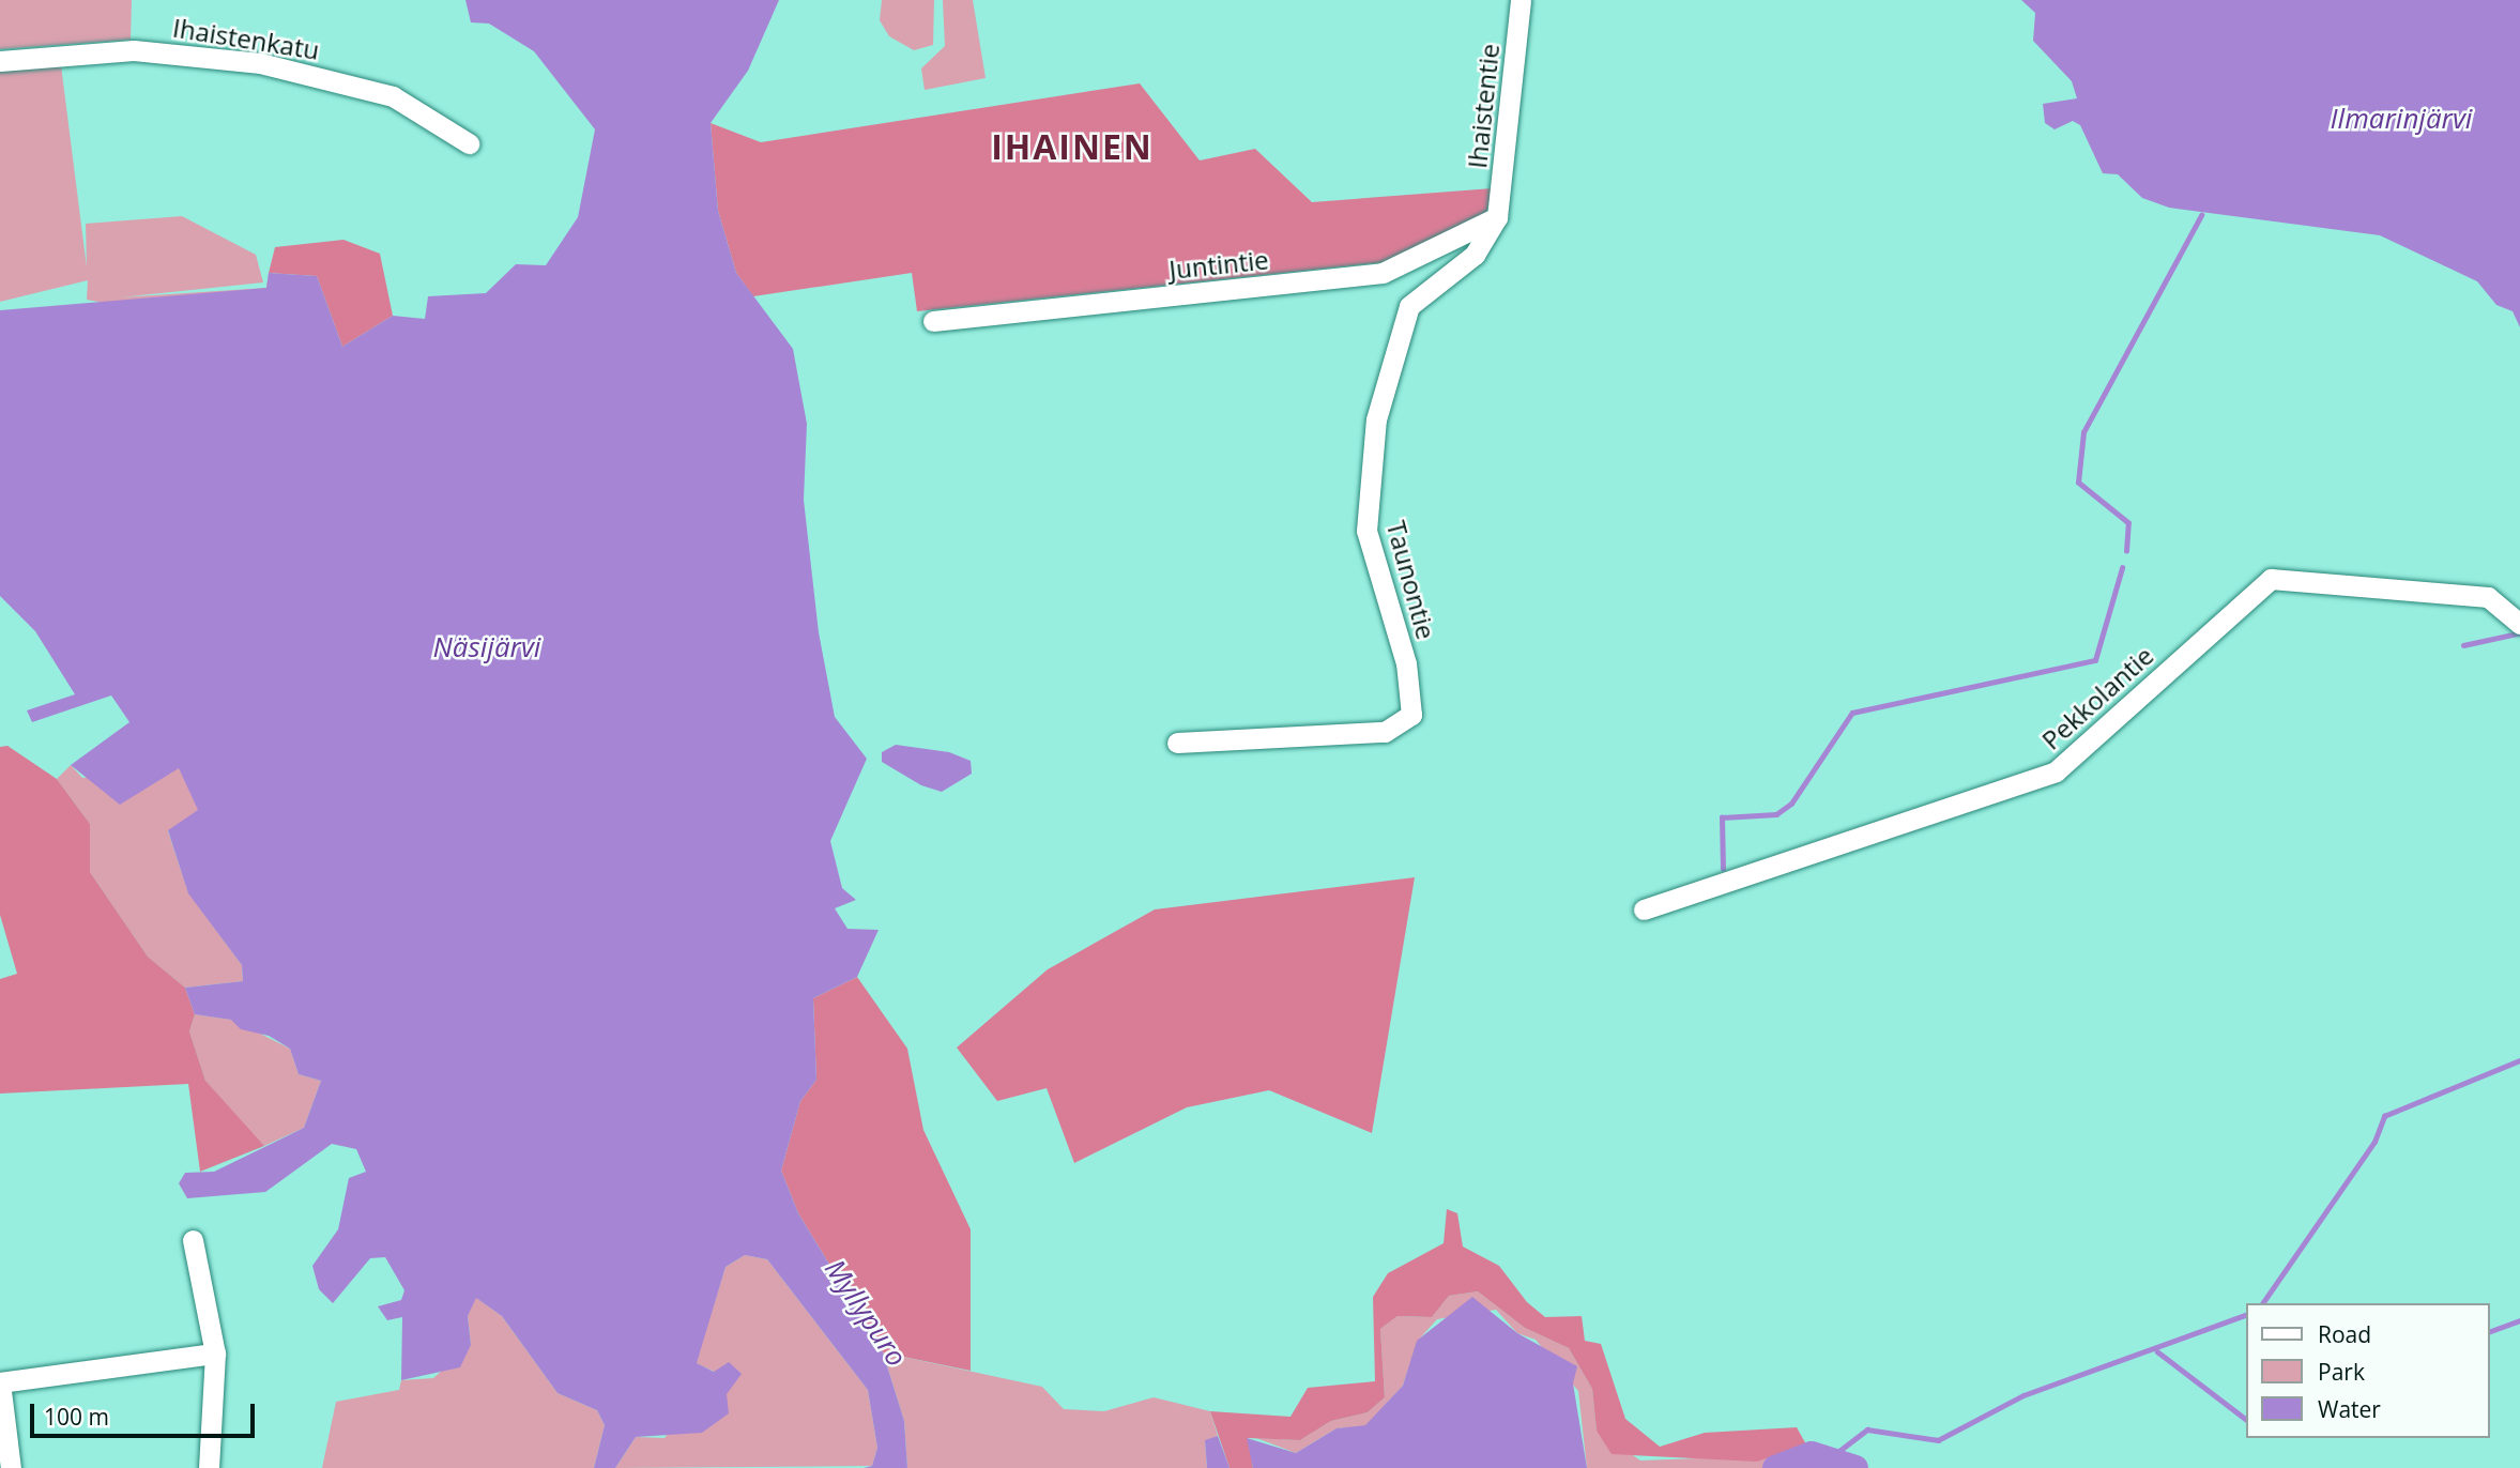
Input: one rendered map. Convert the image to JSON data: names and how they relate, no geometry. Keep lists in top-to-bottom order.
{
  "streets": {
    "street": [
      "Ihaistenkatu",
      "Ihaistentie",
      "Juntintie",
      "Taunontie",
      "Pekkolantie"
    ]
  },
  "crossings": [
    ["Ihaistentie", "Juntintie"],
    ["Ihaistentie", "Taunontie"],
    ["Juntintie", "Taunontie"]
  ],
  "districts": ["IHAINEN"],
  "water": ["Ilmarinjärvi", "Näsijärvi", "Myllypuro"],
  "legend": ["Road", "Park", "Water"],
  "scale_bar": "100 m"
}
